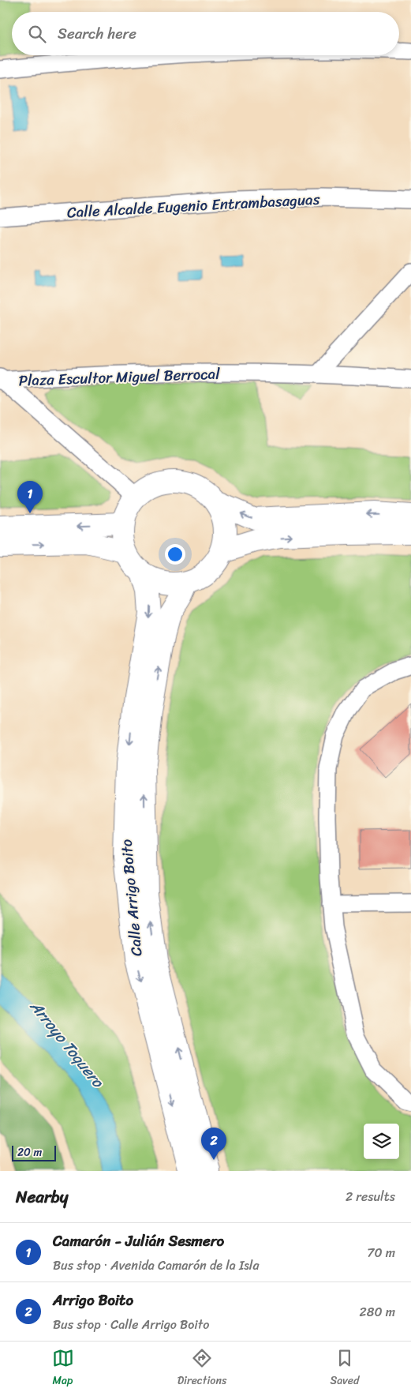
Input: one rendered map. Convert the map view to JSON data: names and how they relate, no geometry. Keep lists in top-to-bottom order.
{
  "streets": {
    "main road": ["Calle Arrigo Boito"],
    "street": ["Calle Alcalde Eugenio Entrambasaguas", "Plaza Escultor Miguel Berrocal"]
  },
  "crossings": [
    ["Plaza Escultor Miguel Berrocal", "Calle Arrigo Boito"]
  ],
  "water": ["Arroyo Toquero"],
  "scale_bar": "20 m",
  "page": {
    "search": "Search here",
    "pins": ["1", "2"],
    "scale": "20 m",
    "heading": ["Nearby", "2 results"],
    "list": [
      {
        "mark": "1",
        "name": "Camarón - Julián Sesmero",
        "note": "Bus stop · Avenida Camarón de la Isla",
        "value": "70 m"
      },
      {
        "mark": "2",
        "name": "Arrigo Boito",
        "note": "Bus stop · Calle Arrigo Boito",
        "value": "280 m"
      }
    ],
    "nav": ["Map", "Directions", "Saved"]
  }
}
